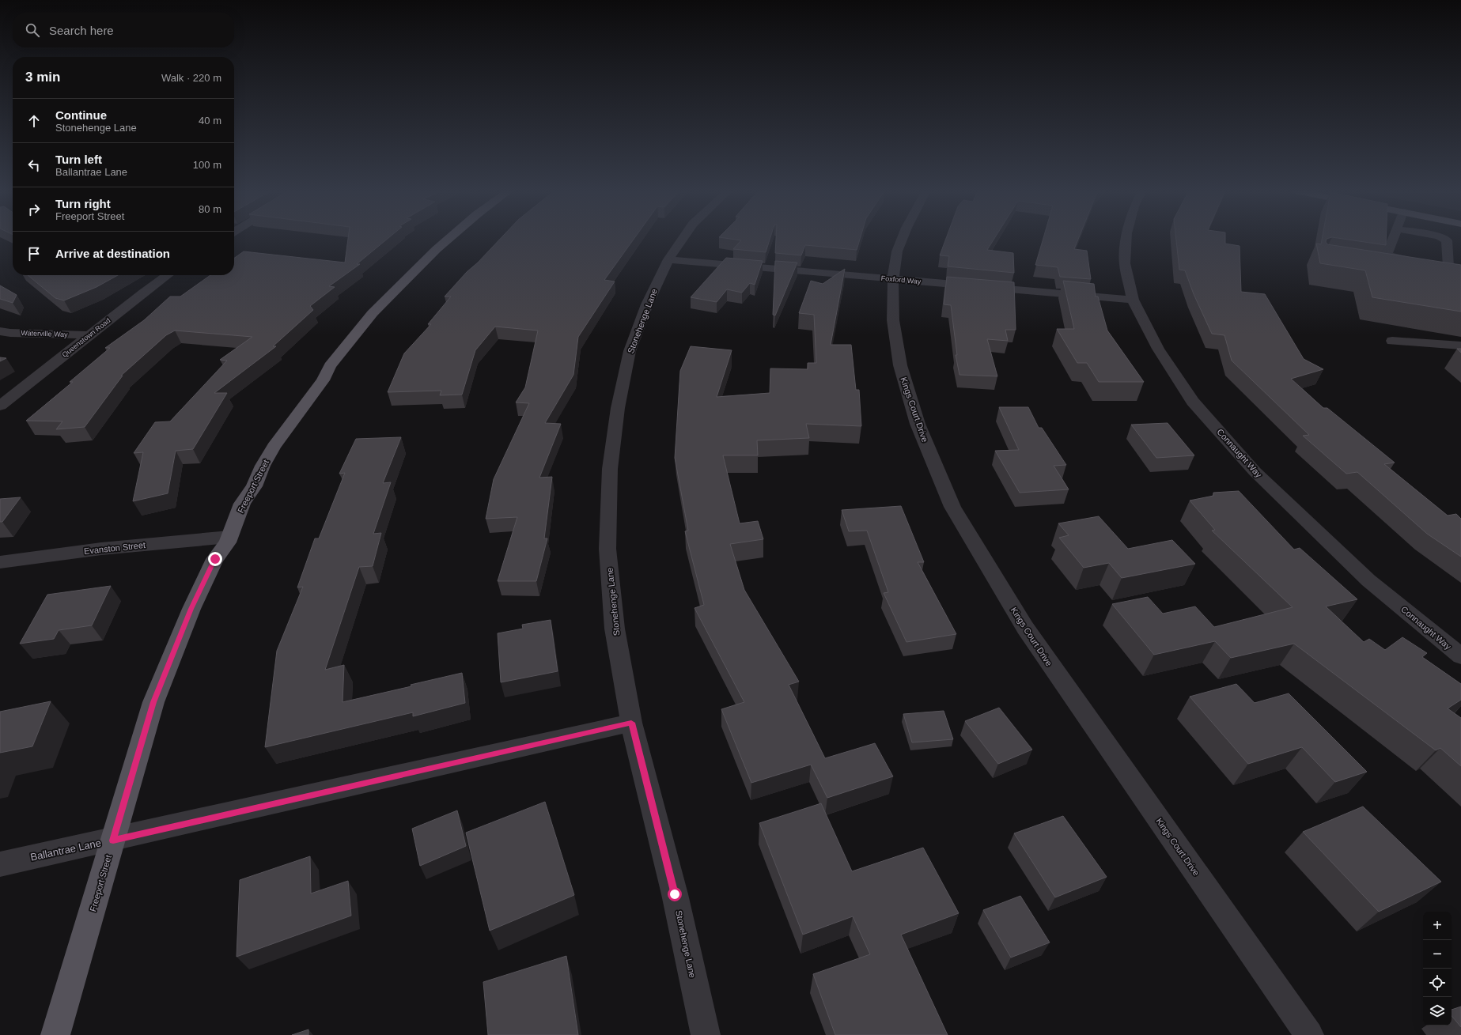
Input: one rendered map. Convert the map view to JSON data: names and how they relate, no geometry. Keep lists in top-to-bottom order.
{
  "streets": {
    "main road": ["Freeport Street"],
    "street": [
      "Foxford Way",
      "Stonehenge Lane",
      "Waterville Way",
      "Queenstown Road",
      "Kings Court Drive",
      "Connaught Way",
      "Evanston Street",
      "Ballantrae Lane"
    ]
  },
  "crossings": [
    ["Foxford Way", "Stonehenge Lane"],
    ["Foxford Way", "Kings Court Drive"],
    ["Foxford Way", "Connaught Way"],
    ["Stonehenge Lane", "Ballantrae Lane"],
    ["Waterville Way", "Queenstown Road"],
    ["Freeport Street", "Evanston Street"],
    ["Freeport Street", "Ballantrae Lane"]
  ],
  "page": {
    "search": "Search here",
    "heading": ["3 min", "Walk · 220 m"],
    "list": [
      ["Continue", "Stonehenge Lane", "40 m"],
      ["Turn left", "Ballantrae Lane", "100 m"],
      ["Turn right", "Freeport Street", "80 m"],
      "Arrive at destination"
    ],
    "map_buttons": ["+", "−"]
  }
}
